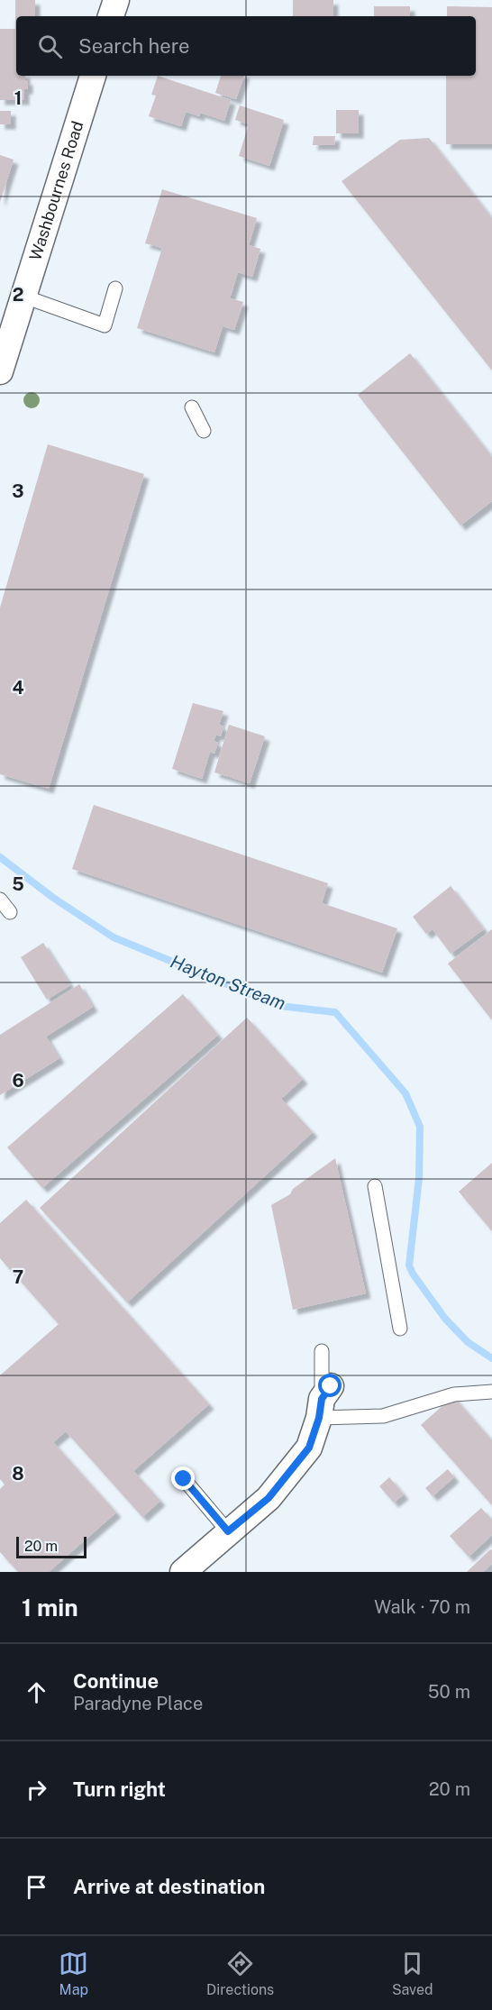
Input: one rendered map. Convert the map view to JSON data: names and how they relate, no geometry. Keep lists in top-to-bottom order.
{
  "streets": {
    "street": ["Washbournes Road"]
  },
  "water": ["Hayton Stream"],
  "scale_bar": "20 m",
  "page": {
    "search": "Search here",
    "scale": "20 m",
    "heading": ["1 min", "Walk · 70 m"],
    "list": [
      ["Continue", "Paradyne Place", "50 m"],
      ["Turn right", "20 m"],
      "Arrive at destination"
    ],
    "nav": ["Map", "Directions", "Saved"]
  },
  "grid": {
    "rows": [
      "1",
      "2",
      "3",
      "4",
      "5",
      "6",
      "7",
      "8"
    ]
  }
}
